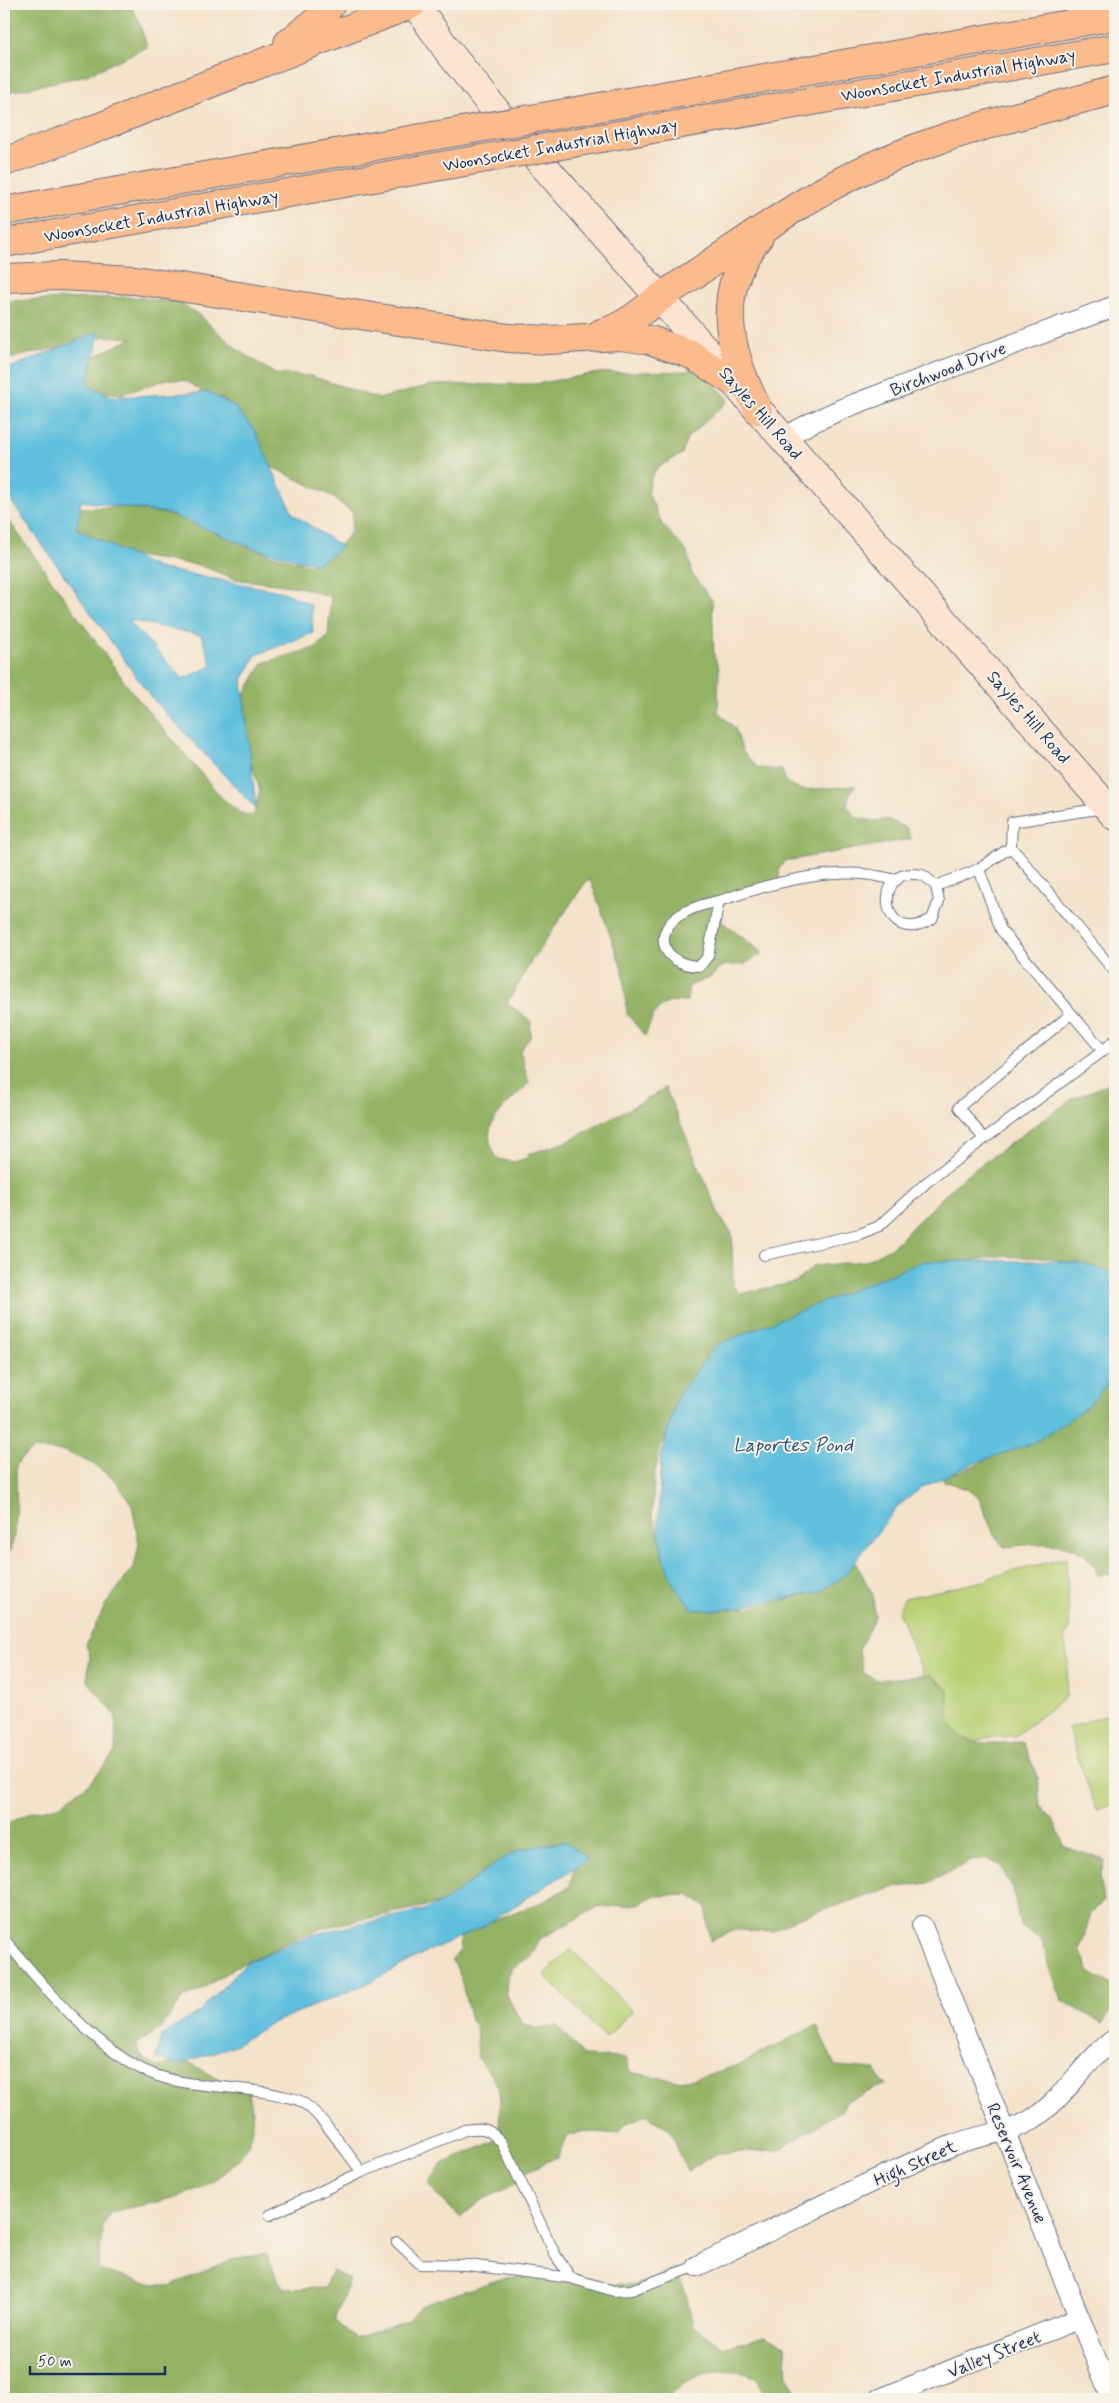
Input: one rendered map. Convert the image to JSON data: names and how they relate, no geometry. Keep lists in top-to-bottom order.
{
  "streets": {
    "highway": ["Woonsocket Industrial Highway"],
    "main road": ["Sayles Hill Road"],
    "street": [
      "Birchwood Drive",
      "High Street",
      "Reservoir Avenue",
      "Valley Street"
    ]
  },
  "crossings": [
    ["Birchwood Drive", "Sayles Hill Road"],
    ["High Street", "Reservoir Avenue"],
    ["Reservoir Avenue", "Valley Street"]
  ],
  "water": ["Laportes Pond"],
  "scale_bar": "50 m"
}
